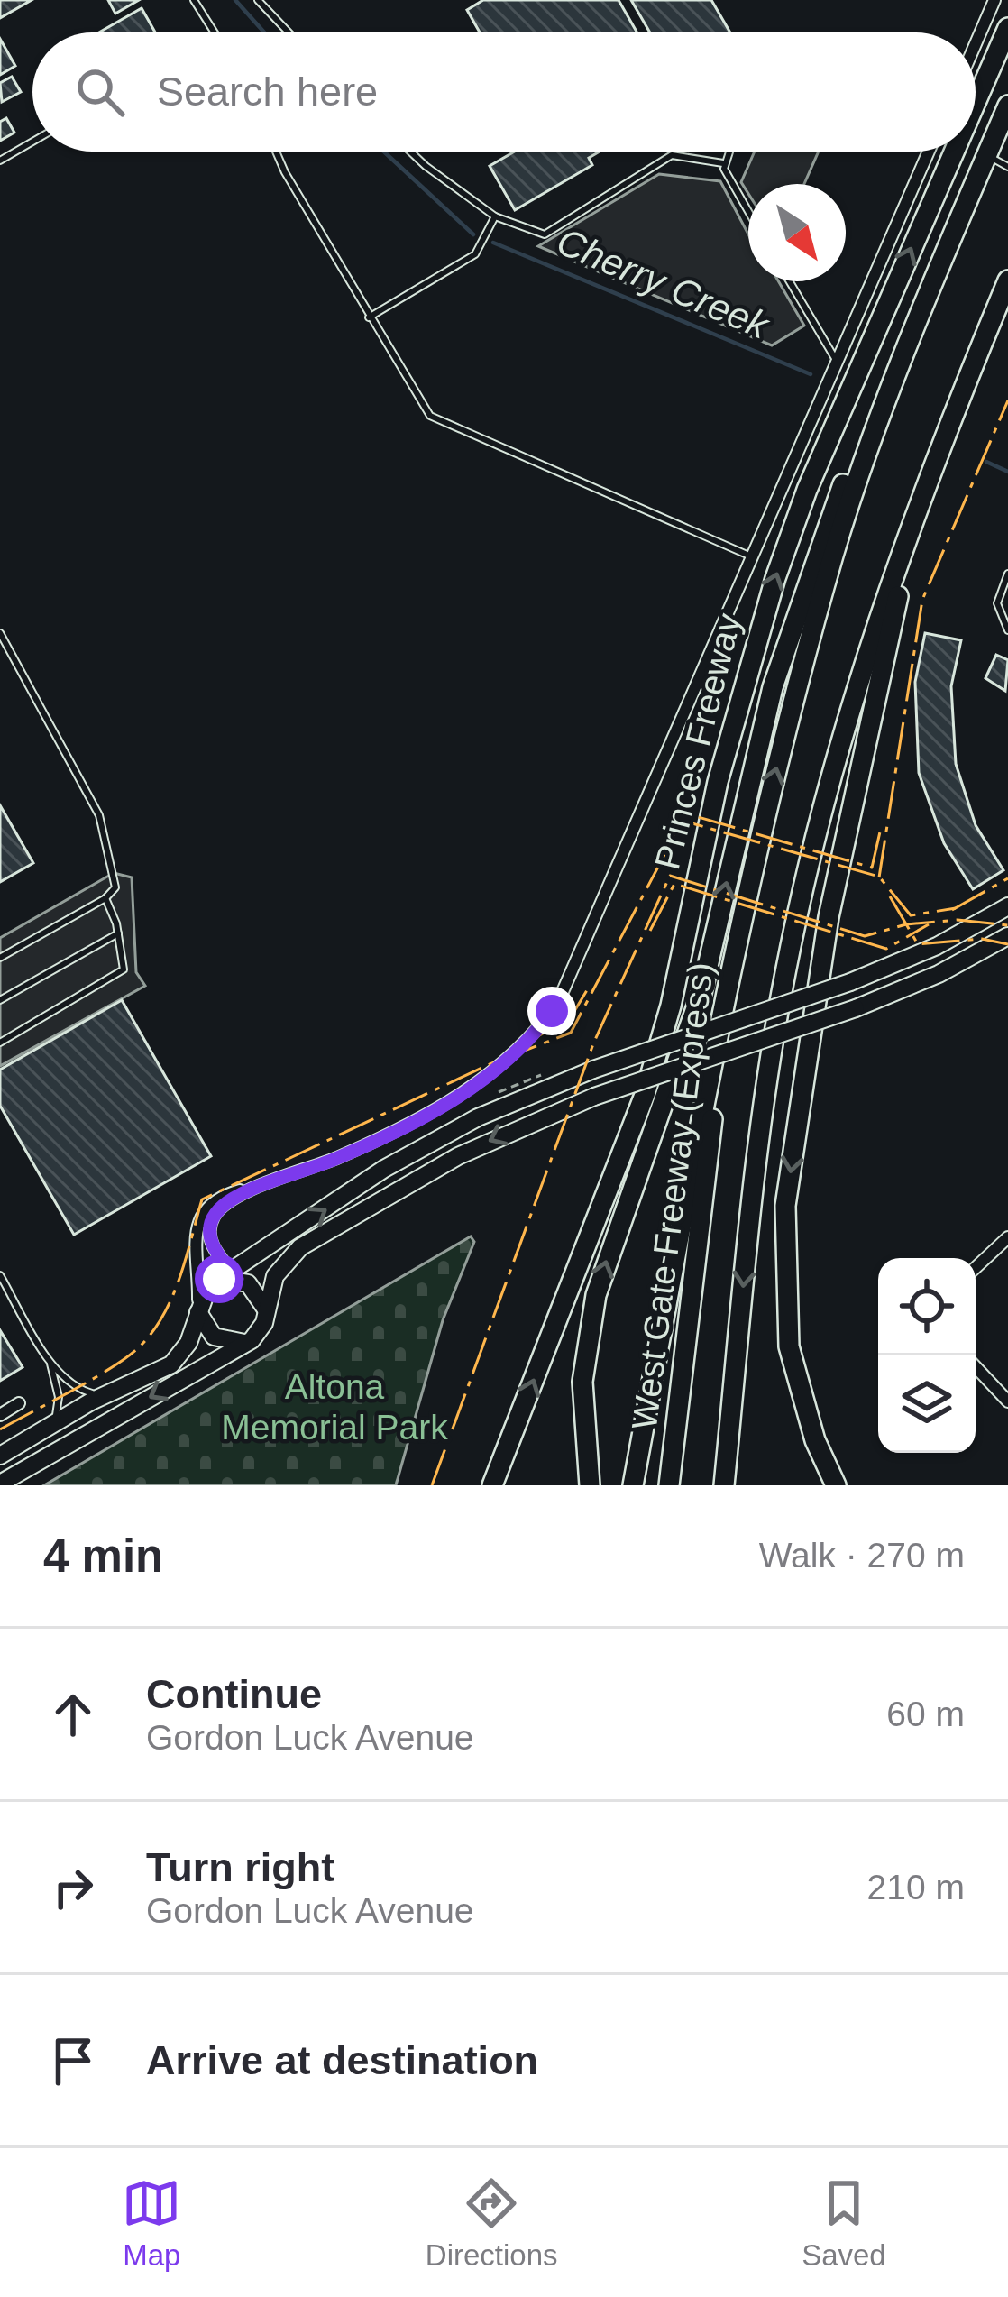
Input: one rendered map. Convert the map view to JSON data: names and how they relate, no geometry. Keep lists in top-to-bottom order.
{
  "streets": {
    "highway": ["Princes Freeway", "West Gate Freeway (Express)"]
  },
  "water": ["Cherry Creek"],
  "parks": ["Altona Memorial Park"],
  "north": "bottom right",
  "page": {
    "search": "Search here",
    "heading": ["4 min", "Walk · 270 m"],
    "list": [
      ["Continue", "Gordon Luck Avenue", "60 m"],
      ["Turn right", "Gordon Luck Avenue", "210 m"],
      "Arrive at destination"
    ],
    "nav": ["Map", "Directions", "Saved"]
  }
}
